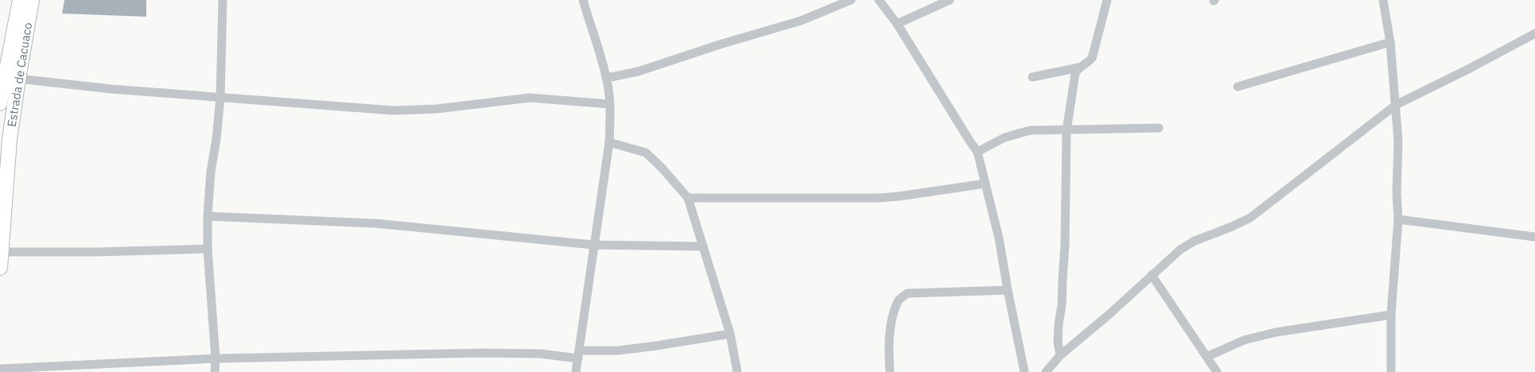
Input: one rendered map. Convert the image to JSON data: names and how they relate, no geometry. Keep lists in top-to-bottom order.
{
  "streets": {
    "main road": ["Estrada de Cacuaco"]
  }
}
